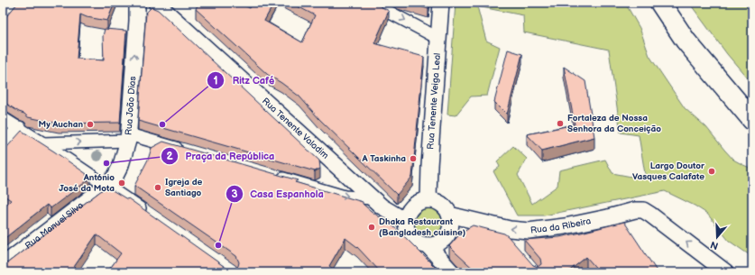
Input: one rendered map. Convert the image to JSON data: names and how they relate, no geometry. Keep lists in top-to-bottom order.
{
  "streets": {
    "street": [
      "Rua Tenente Veiga Leal",
      "Rua João Dias",
      "Rua Tenente Valadim",
      "Rua Manuel Silva",
      "Rua da Ribeira"
    ]
  },
  "crossings": [
    ["Rua Tenente Veiga Leal", "Rua Tenente Valadim"],
    ["Rua Tenente Veiga Leal", "Rua da Ribeira"],
    ["Rua João Dias", "Rua Manuel Silva"],
    ["Rua Tenente Valadim", "Rua da Ribeira"]
  ],
  "one_way": ["Rua João Dias", "Rua da Ribeira"],
  "places": [
    "Fortaleza de Nossa Senhora da Conceição",
    "My Auchan",
    "Ritz Café",
    "A Taskinha",
    "Praça da República",
    "Largo Doutor Vasques Calafate",
    "António José da Mota",
    "Igreja de Santiago",
    "Dhaka Restaurant (Bangladesh cuisine)",
    "Casa Espanhola"
  ],
  "north": "bottom"
}
